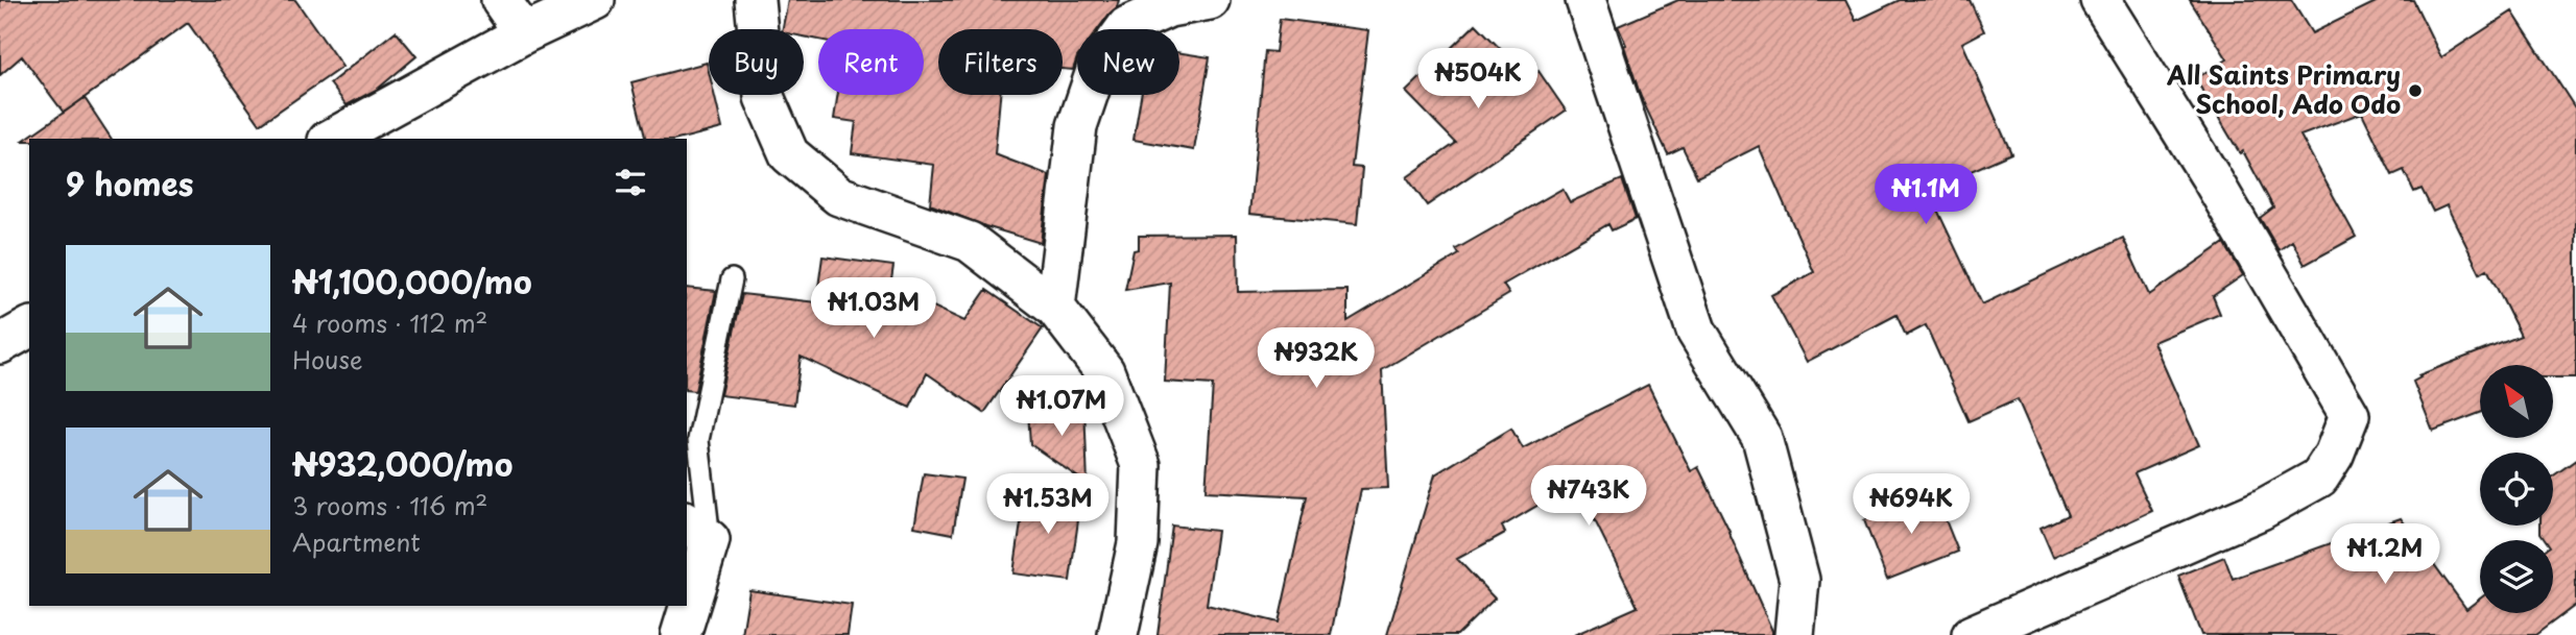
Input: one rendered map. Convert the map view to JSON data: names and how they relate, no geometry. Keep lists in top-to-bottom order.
{
  "places": ["All Saints Primary School, Ado Odo"],
  "north": "top left",
  "page": {
    "chip": [
      "Buy",
      "Rent",
      "Filters",
      "New"
    ],
    "price": [
      "₦504K",
      "₦1.1M",
      "₦1.03M",
      "₦932K",
      "₦1.07M",
      "₦743K",
      "₦1.53M",
      "₦694K",
      "₦1.2M"
    ],
    "heading": "9 homes",
    "list": [
      {
        "name": "₦1,100,000/mo",
        "note": "4 rooms · 112 m² · House"
      },
      {
        "name": "₦932,000/mo",
        "note": "3 rooms · 116 m² · Apartment"
      }
    ]
  }
}
